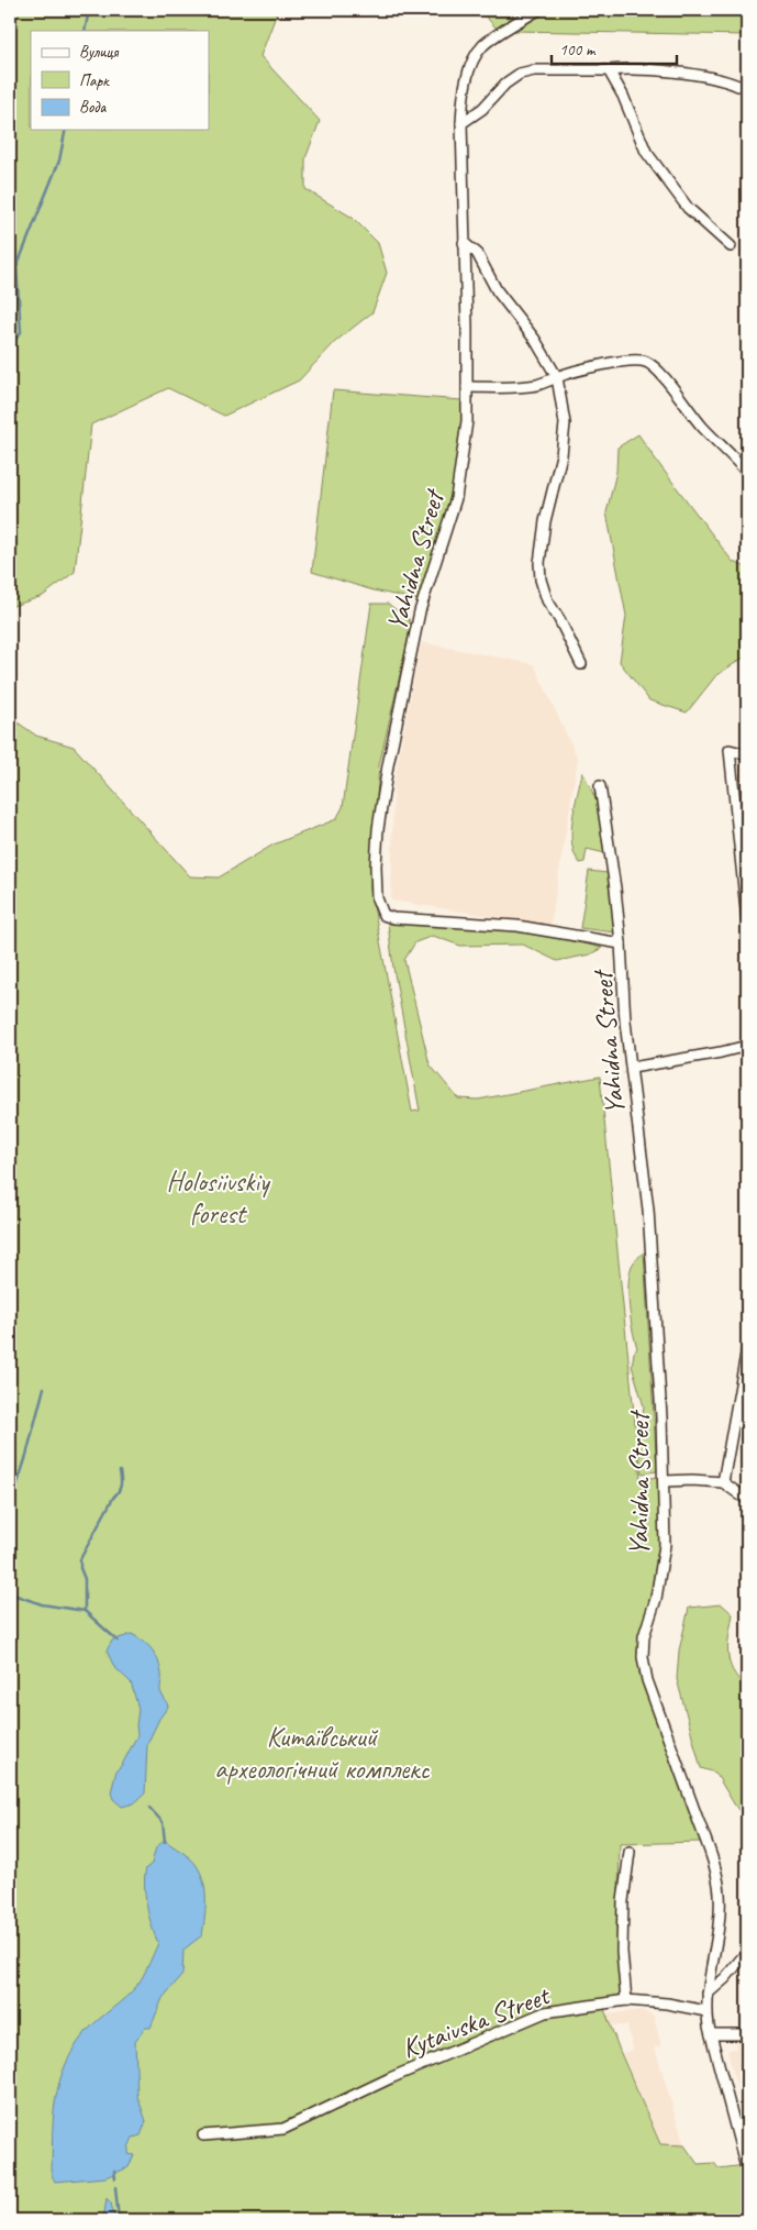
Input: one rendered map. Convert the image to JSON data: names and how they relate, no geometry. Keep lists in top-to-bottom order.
{
  "streets": {
    "street": ["Yahidna Street", "Kytaivska Street"]
  },
  "crossings": [
    ["Yahidna Street", "Kytaivska Street"]
  ],
  "parks": ["Holosiivskiy forest", "Китаївський археологічний комплекс"],
  "legend": ["Вулиця", "Парк", "Вода"],
  "scale_bar": "100 m"
}
